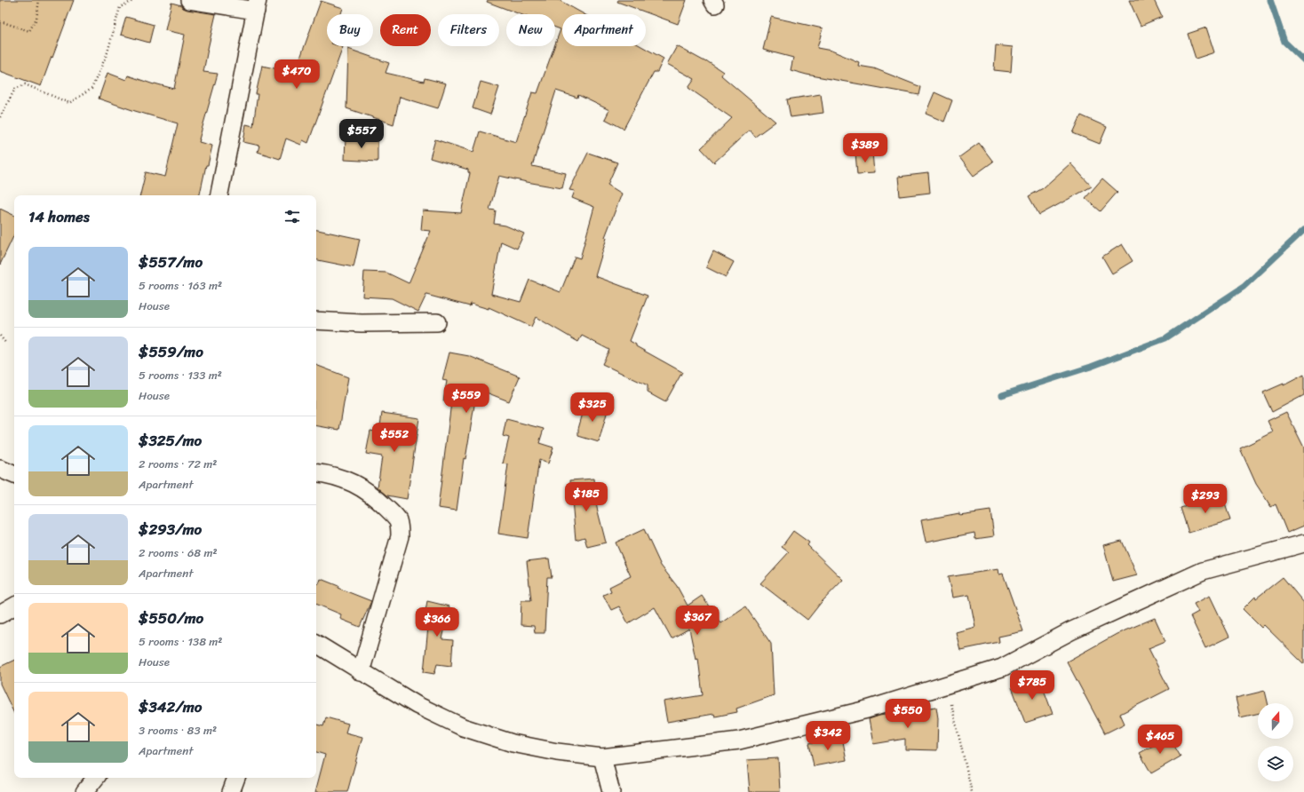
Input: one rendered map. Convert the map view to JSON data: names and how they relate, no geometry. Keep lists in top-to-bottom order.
{
  "north": "top",
  "page": {
    "chip": [
      "Buy",
      "Rent",
      "Filters",
      "New",
      "Apartment"
    ],
    "price": [
      "$470",
      "$557",
      "$389",
      "$559",
      "$325",
      "$552",
      "$185",
      "$293",
      "$367",
      "$366",
      "$785",
      "$550",
      "$342",
      "$465"
    ],
    "heading": "14 homes",
    "list": [
      {
        "name": "$557/mo",
        "note": "5 rooms · 163 m² · House"
      },
      {
        "name": "$559/mo",
        "note": "5 rooms · 133 m² · House"
      },
      {
        "name": "$325/mo",
        "note": "2 rooms · 72 m² · Apartment"
      },
      {
        "name": "$293/mo",
        "note": "2 rooms · 68 m² · Apartment"
      },
      {
        "name": "$550/mo",
        "note": "5 rooms · 138 m² · House"
      },
      {
        "name": "$342/mo",
        "note": "3 rooms · 83 m² · Apartment"
      }
    ]
  }
}
